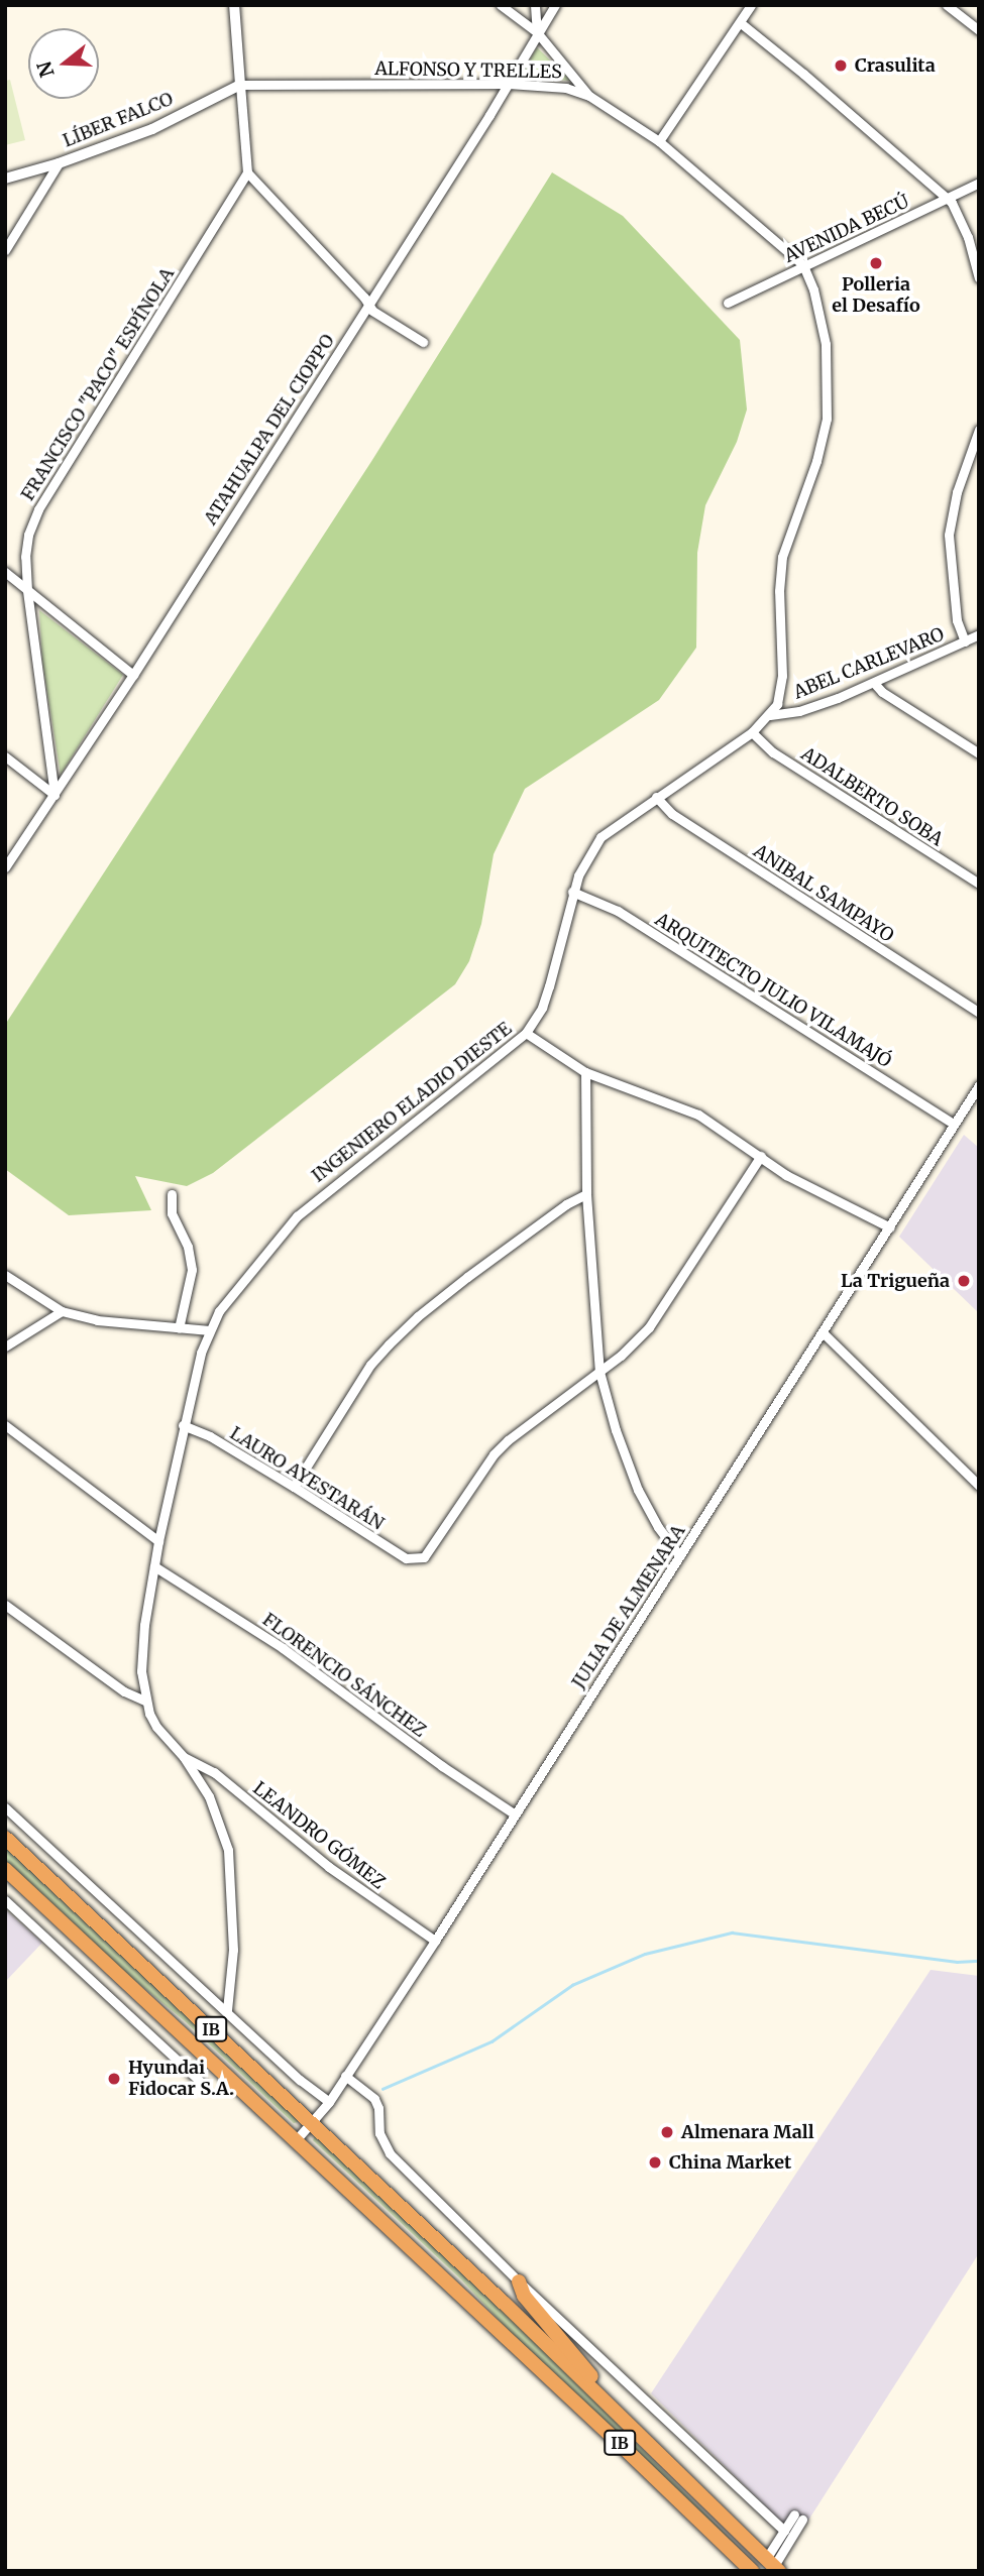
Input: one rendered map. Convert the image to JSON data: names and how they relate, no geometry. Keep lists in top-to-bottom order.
{
  "streets": {
    "highway": ["IB"],
    "street": [
      "ALFONSO Y TRELLES",
      "LÍBER FALCO",
      "AVENIDA BECÚ",
      "FRANCISCO \"PACO\" ESPÍNOLA",
      "ATAHUALPA DEL CIOPPO",
      "ABEL CARLEVARO",
      "ADALBERTO SOBA",
      "ANIBAL SAMPAYO",
      "ARQUITECTO JULIO VILAMAJÓ",
      "INGENIERO ELADIO DIESTE",
      "LAURO AYESTARÁN",
      "JULIA DE ALMENARA",
      "FLORENCIO SÁNCHEZ",
      "LEANDRO GÓMEZ"
    ]
  },
  "crossings": [
    ["ALFONSO Y TRELLES", "LÍBER FALCO"],
    ["ALFONSO Y TRELLES", "AVENIDA BECÚ"],
    ["ALFONSO Y TRELLES", "ATAHUALPA DEL CIOPPO"],
    ["ALFONSO Y TRELLES", "INGENIERO ELADIO DIESTE"],
    ["AVENIDA BECÚ", "INGENIERO ELADIO DIESTE"],
    ["FRANCISCO \"PACO\" ESPÍNOLA", "ATAHUALPA DEL CIOPPO"],
    ["ABEL CARLEVARO", "INGENIERO ELADIO DIESTE"],
    ["ADALBERTO SOBA", "INGENIERO ELADIO DIESTE"],
    ["ANIBAL SAMPAYO", "INGENIERO ELADIO DIESTE"],
    ["ARQUITECTO JULIO VILAMAJÓ", "INGENIERO ELADIO DIESTE"],
    ["ARQUITECTO JULIO VILAMAJÓ", "JULIA DE ALMENARA"],
    ["INGENIERO ELADIO DIESTE", "LAURO AYESTARÁN"],
    ["INGENIERO ELADIO DIESTE", "FLORENCIO SÁNCHEZ"],
    ["INGENIERO ELADIO DIESTE", "LEANDRO GÓMEZ"],
    ["JULIA DE ALMENARA", "FLORENCIO SÁNCHEZ"],
    ["JULIA DE ALMENARA", "LEANDRO GÓMEZ"],
    ["JULIA DE ALMENARA", "IB"]
  ],
  "places": [
    "Crasulita",
    "Polleria el Desafío",
    "La Trigueña",
    "Hyundai Fidocar S.A.",
    "Almenara Mall",
    "China Market"
  ],
  "north": "left"
}
